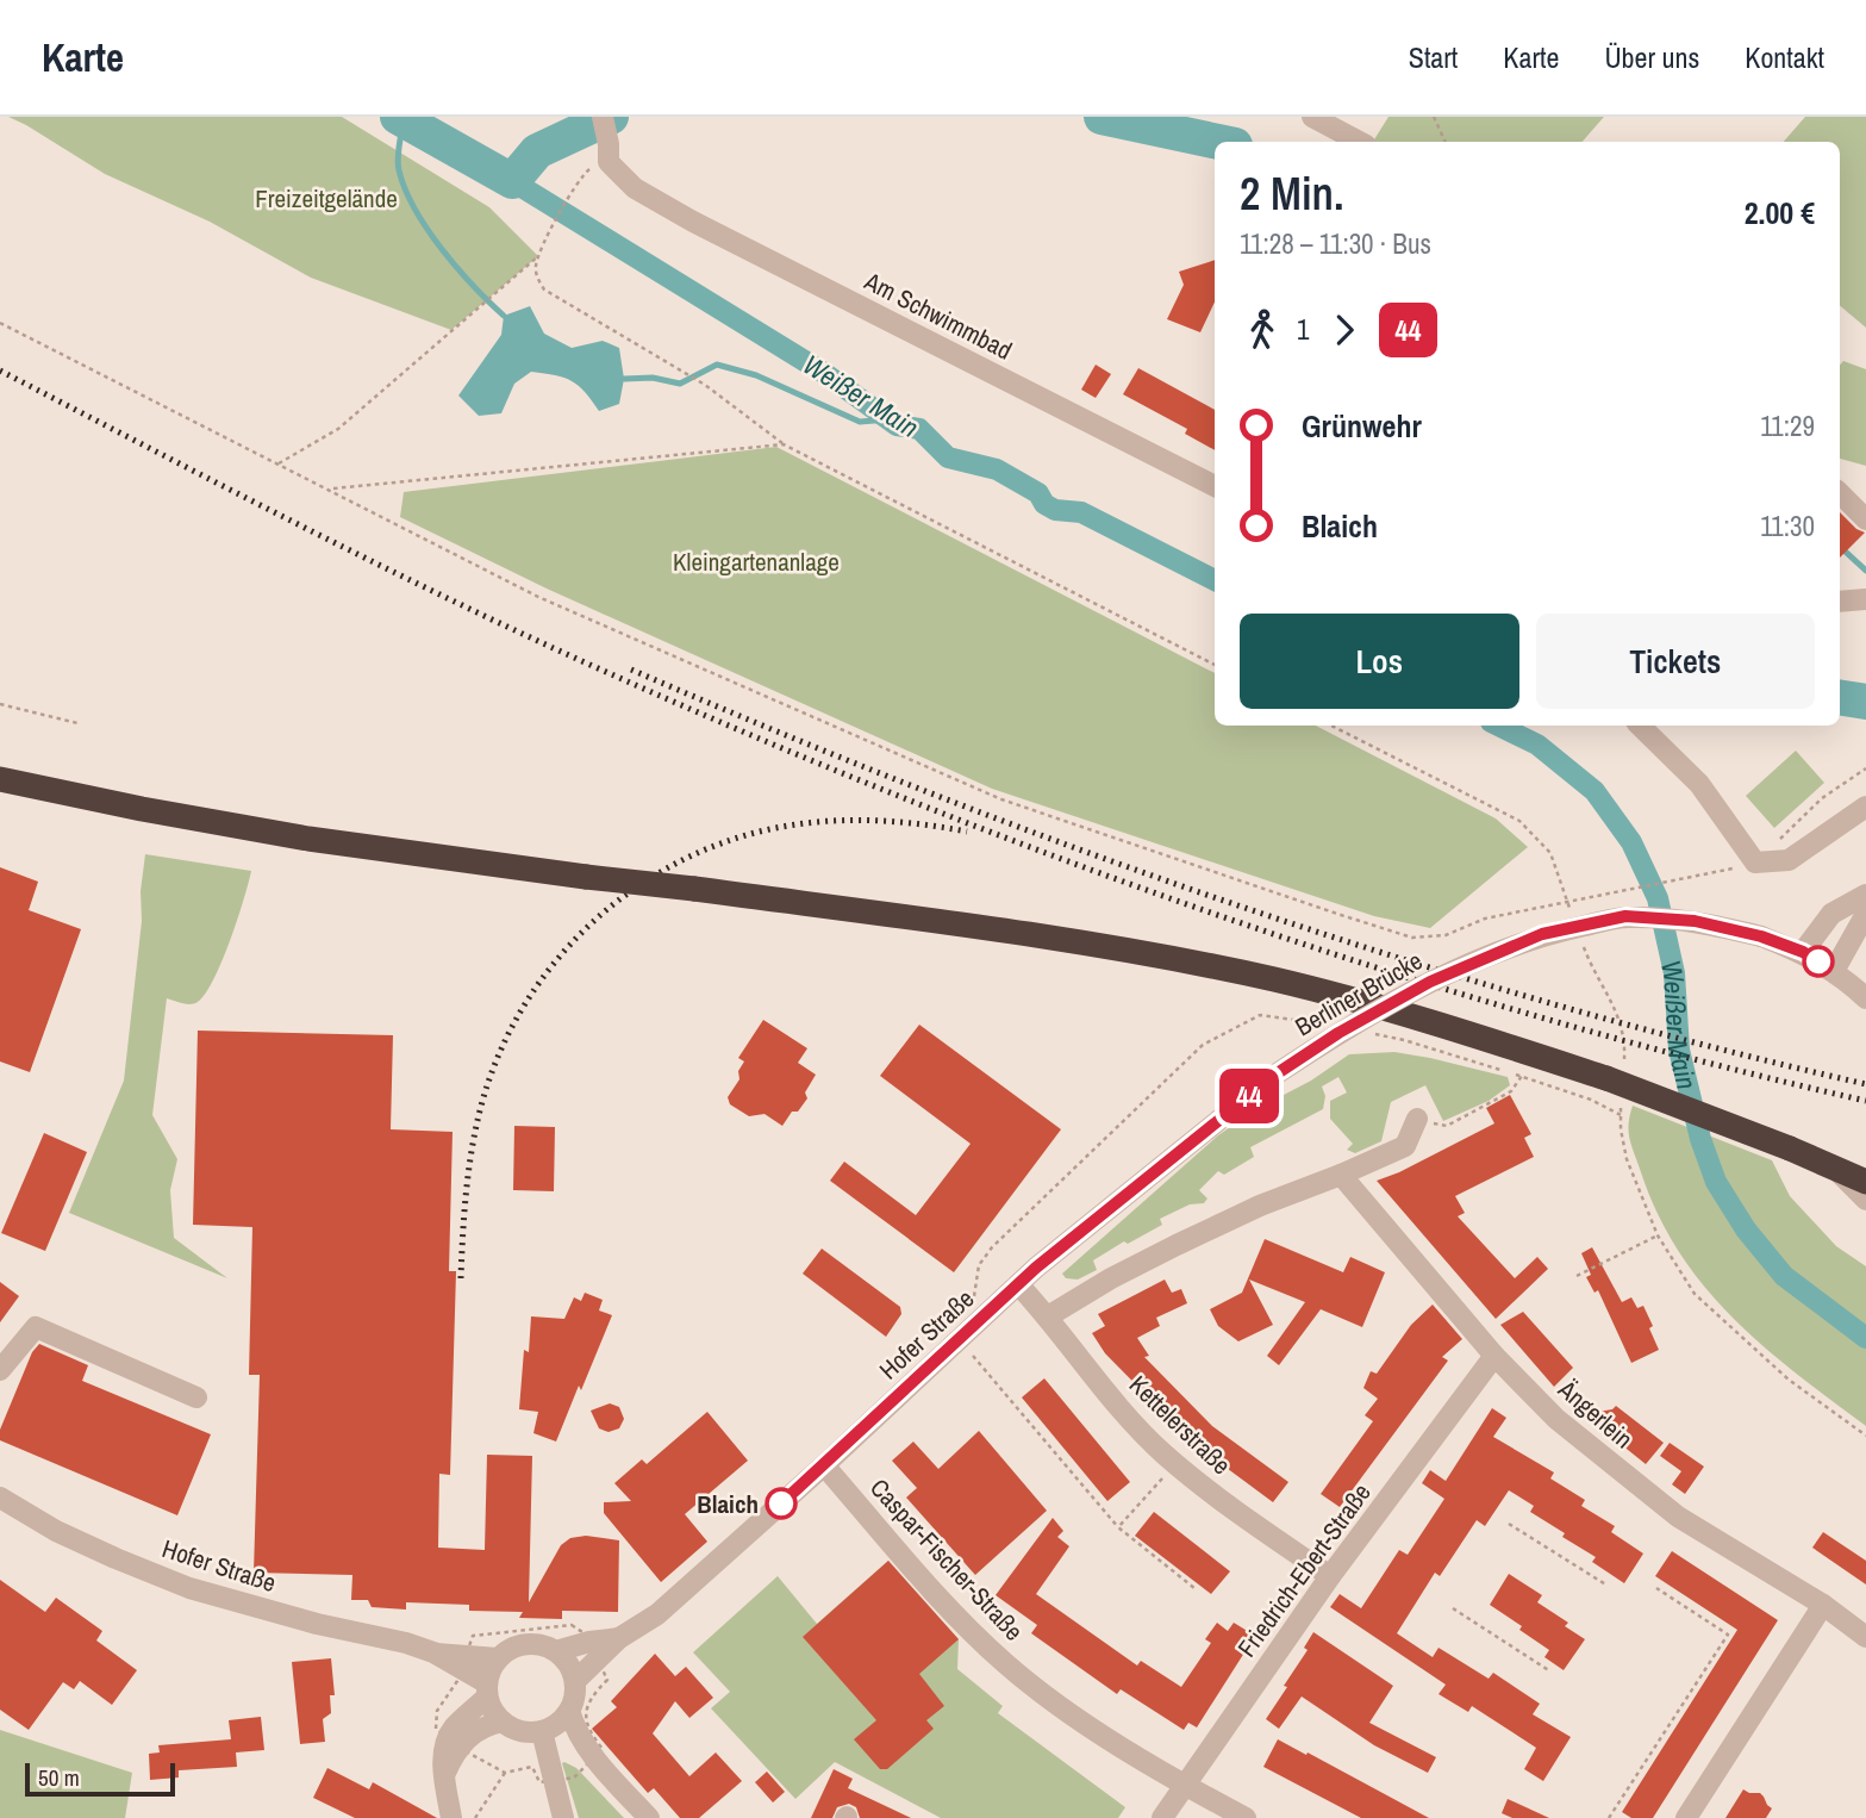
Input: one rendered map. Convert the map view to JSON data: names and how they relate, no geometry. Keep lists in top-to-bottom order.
{
  "streets": {
    "street": [
      "Am Schwimmbad",
      "Berliner Brücke",
      "Hofer Straße",
      "Ängerlein",
      "Kettelerstraße",
      "Caspar-Fischer-Straße",
      "Friedrich-Ebert-Straße"
    ]
  },
  "crossings": [
    ["Berliner Brücke", "Hofer Straße"],
    ["Hofer Straße", "Kettelerstraße"],
    ["Hofer Straße", "Caspar-Fischer-Straße"],
    ["Ängerlein", "Friedrich-Ebert-Straße"],
    ["Kettelerstraße", "Friedrich-Ebert-Straße"],
    ["Caspar-Fischer-Straße", "Friedrich-Ebert-Straße"]
  ],
  "water": ["Weißer Main"],
  "parks": ["Freizeitgelände", "Kleingartenanlage"],
  "places": ["Blaich"],
  "lines": ["bus line 44"],
  "scale_bar": "50 m",
  "page": {
    "header": "Karte",
    "nav": [
      "Start",
      "Karte",
      "Über uns",
      "Kontakt"
    ],
    "on_map": "44",
    "heading": ["2 Min.", "11:28 – 11:30 · Bus", "2.00 €"],
    "legs": ["1", "44"],
    "list": [
      {
        "name": "Grünwehr",
        "value": "11:29"
      },
      {
        "name": "Blaich",
        "value": "11:30"
      }
    ],
    "buttons": ["Los", "Tickets"],
    "scale": "50 m"
  }
}
